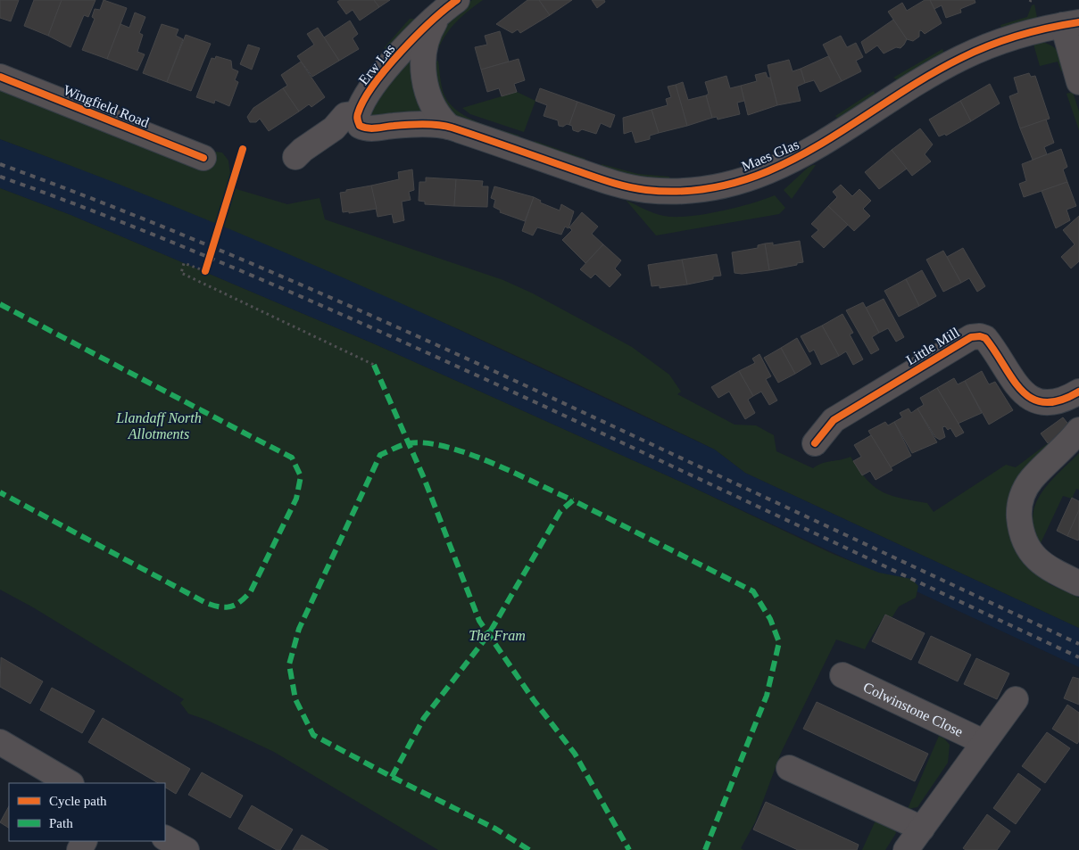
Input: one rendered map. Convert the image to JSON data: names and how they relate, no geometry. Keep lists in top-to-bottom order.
{
  "streets": {
    "street": [
      "Erw Las",
      "Wingfield Road",
      "Maes Glas",
      "Little Mill",
      "Colwinstone Close"
    ]
  },
  "crossings": [
    ["Erw Las", "Maes Glas"]
  ],
  "parks": ["Llandaff North Allotments", "The Fram"],
  "legend": ["Cycle path", "Path"]
}
